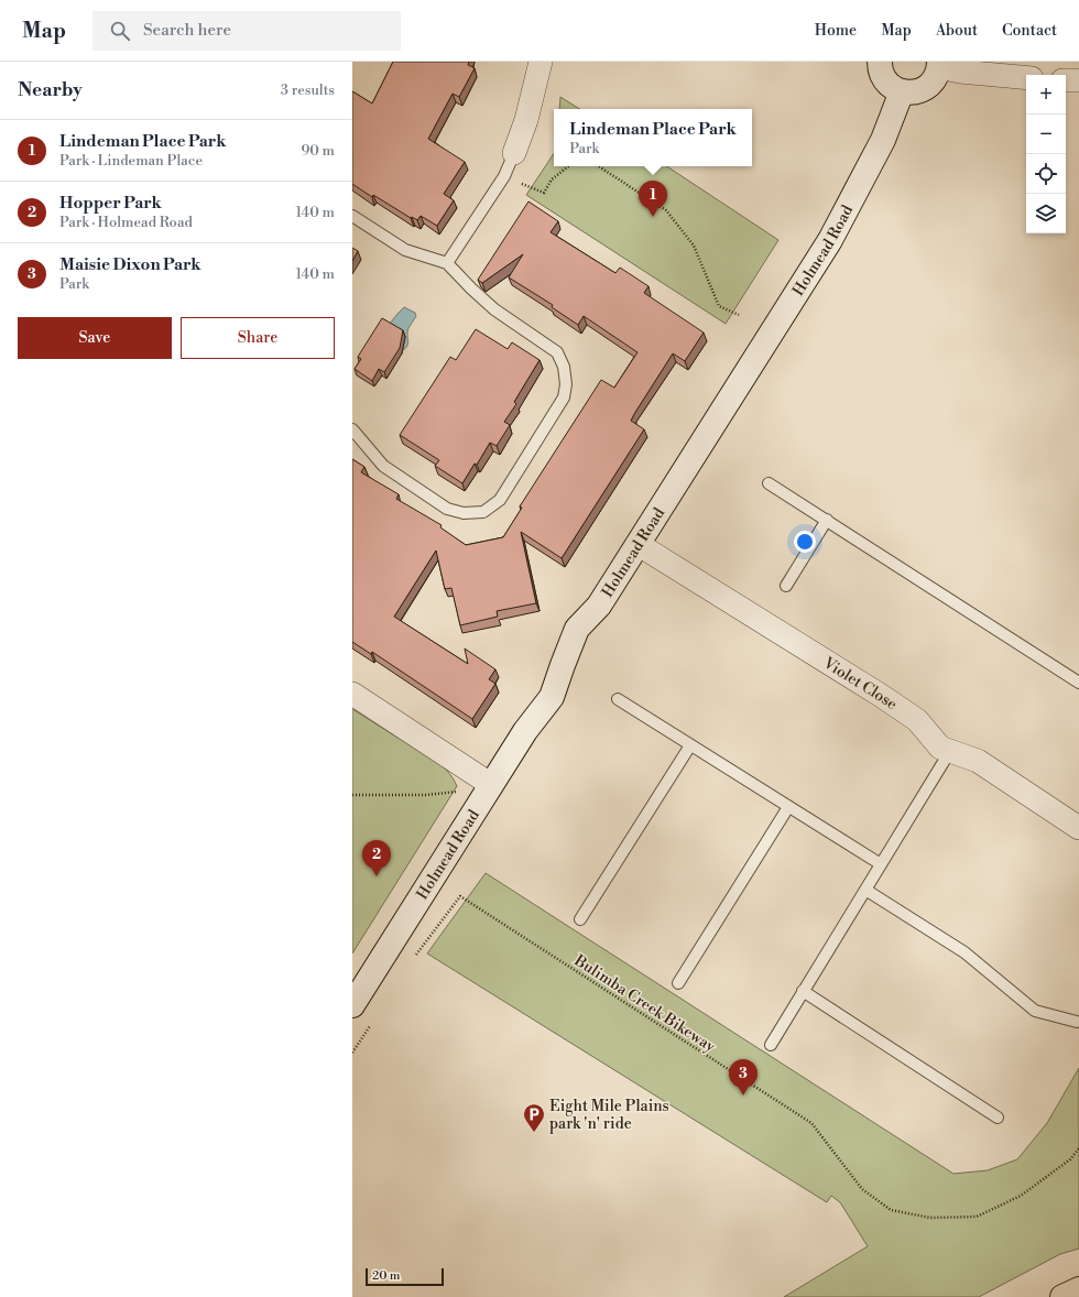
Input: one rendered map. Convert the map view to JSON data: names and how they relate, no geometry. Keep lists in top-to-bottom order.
{
  "streets": {
    "street": ["Holmead Road", "Violet Close"],
    "path": ["Bulimba Creek Bikeway"]
  },
  "crossings": [
    ["Holmead Road", "Violet Close"]
  ],
  "places": {
    "parking": ["Eight Mile Plains park 'n' ride"]
  },
  "scale_bar": "20 m",
  "page": {
    "header": "Map",
    "search": "Search here",
    "nav": [
      "Home",
      "Map",
      "About",
      "Contact"
    ],
    "heading": ["Nearby", "3 results"],
    "map_buttons": ["+", "−"],
    "popup": ["Lindeman Place Park", "Park"],
    "list": [
      {
        "mark": "1",
        "name": "Lindeman Place Park",
        "note": "Park · Lindeman Place",
        "value": "90 m"
      },
      {
        "mark": "2",
        "name": "Hopper Park",
        "note": "Park · Holmead Road",
        "value": "140 m"
      },
      {
        "mark": "3",
        "name": "Maisie Dixon Park",
        "note": "Park",
        "value": "140 m"
      }
    ],
    "pins": ["1", "2", "3"],
    "buttons": ["Save", "Share"],
    "scale": "20 m"
  }
}
